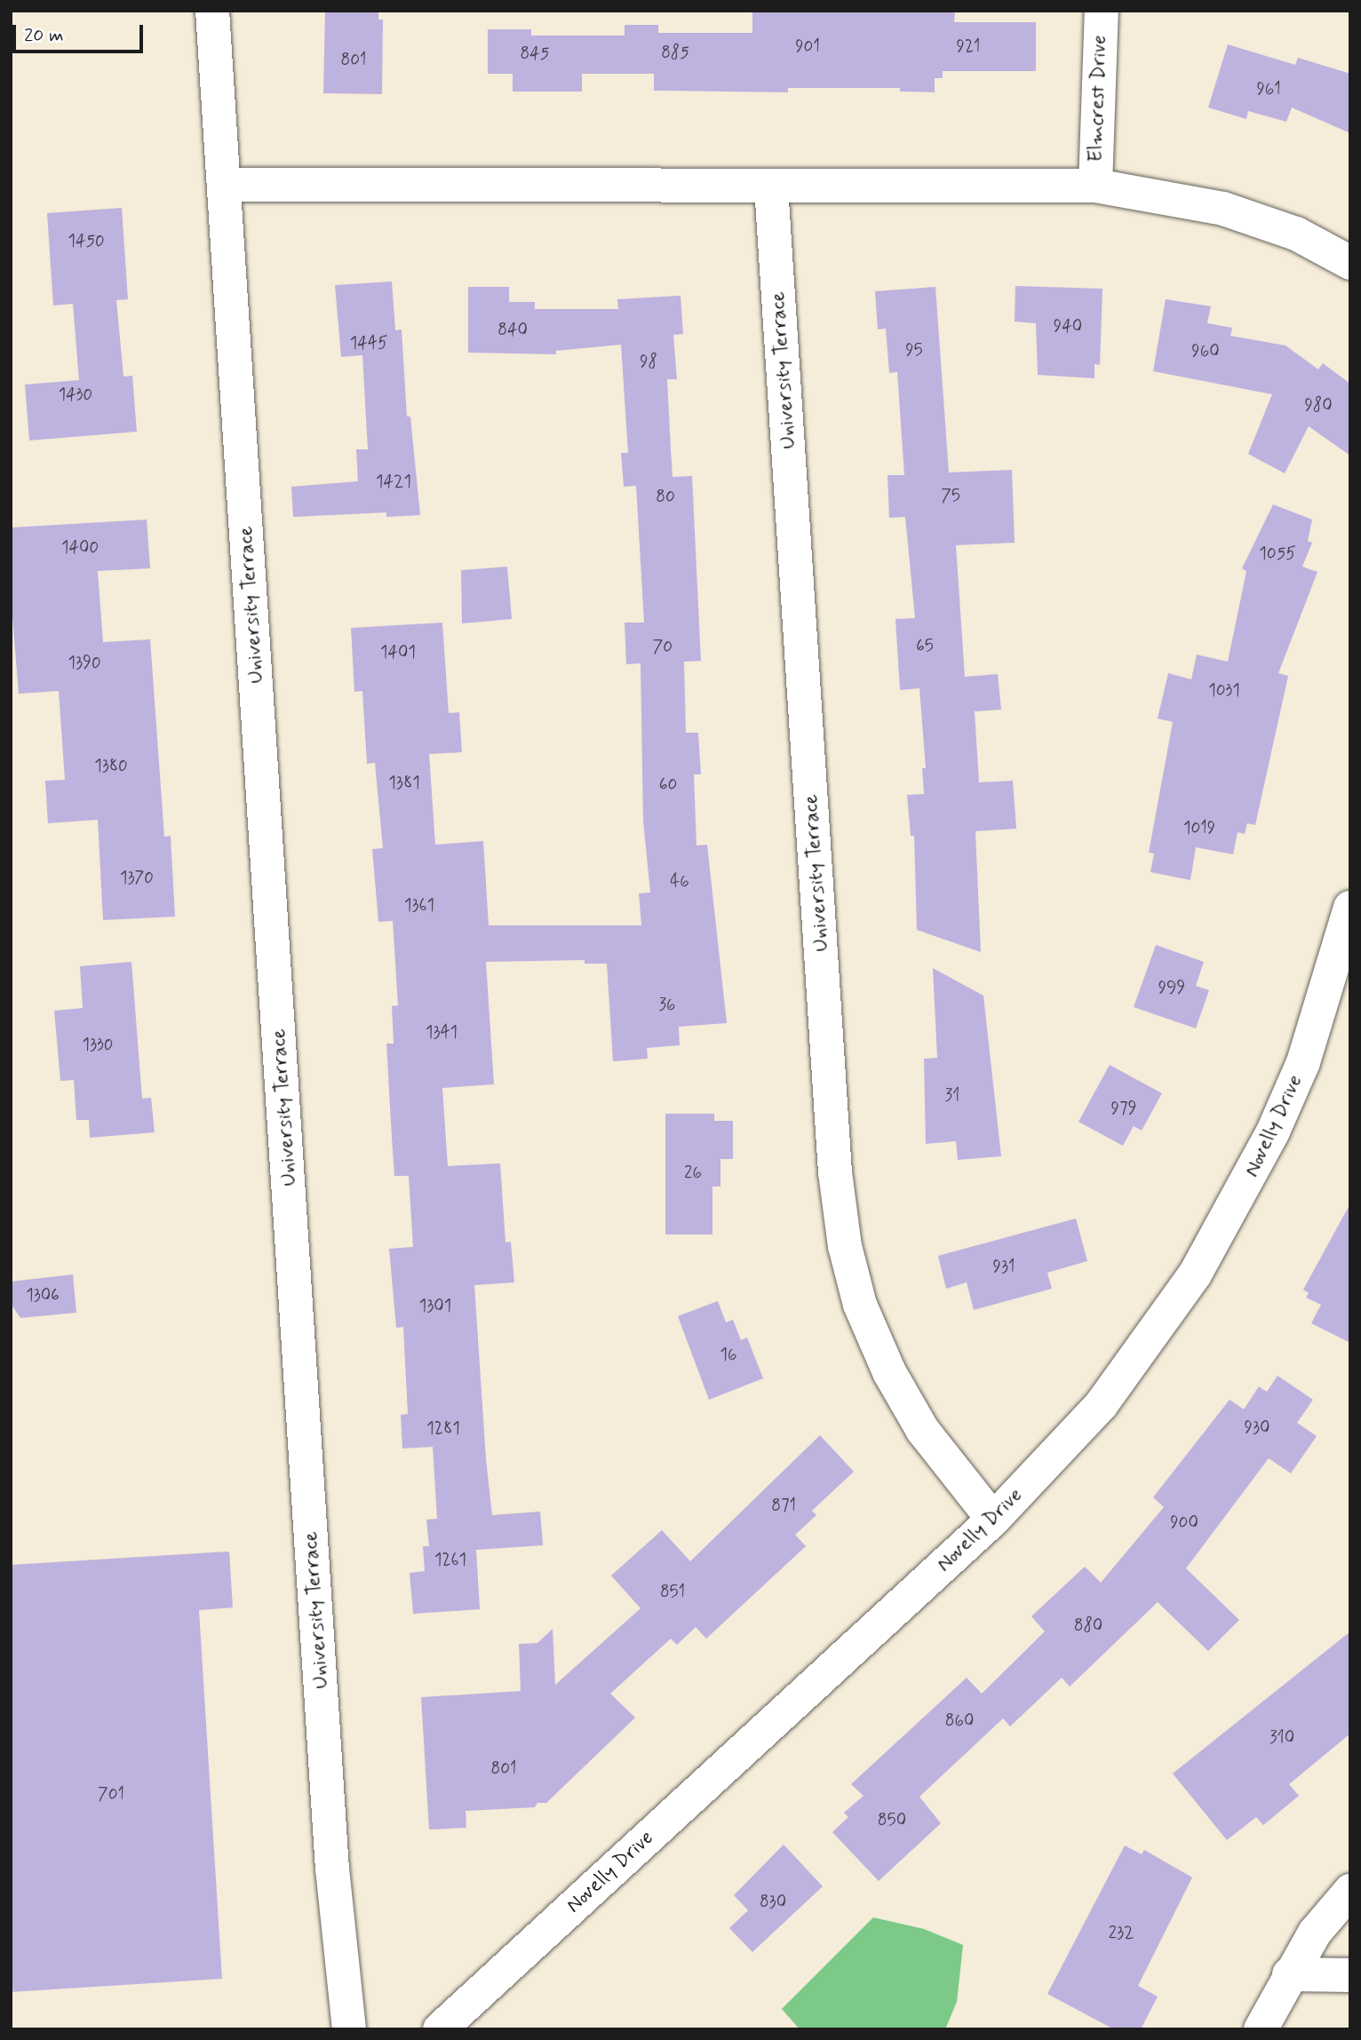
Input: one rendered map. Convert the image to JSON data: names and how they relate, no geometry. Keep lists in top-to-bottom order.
{
  "streets": {
    "street": ["Elmcrest Drive", "University Terrace", "Novelly Drive"]
  },
  "crossings": [
    ["University Terrace", "Novelly Drive"]
  ],
  "house_numbers": [
    "901",
    "921",
    "885",
    "845",
    "801",
    "961",
    "1450",
    "940",
    "840",
    "1445",
    "95",
    "960",
    "98",
    "1430",
    "980",
    "1421",
    "75",
    "80",
    "1400",
    "1055",
    "65",
    "70",
    "1401",
    "1390",
    "1031",
    "1380",
    "1381",
    "60",
    "1019",
    "1370",
    "46",
    "1361",
    "999",
    "36",
    "1341",
    "1330",
    "31",
    "979",
    "26",
    "931",
    "1306",
    "1301",
    "16",
    "930",
    "1281",
    "871",
    "900",
    "1261",
    "851",
    "880",
    "860",
    "310",
    "801",
    "701",
    "850",
    "830",
    "232"
  ],
  "scale_bar": "20 m"
}
